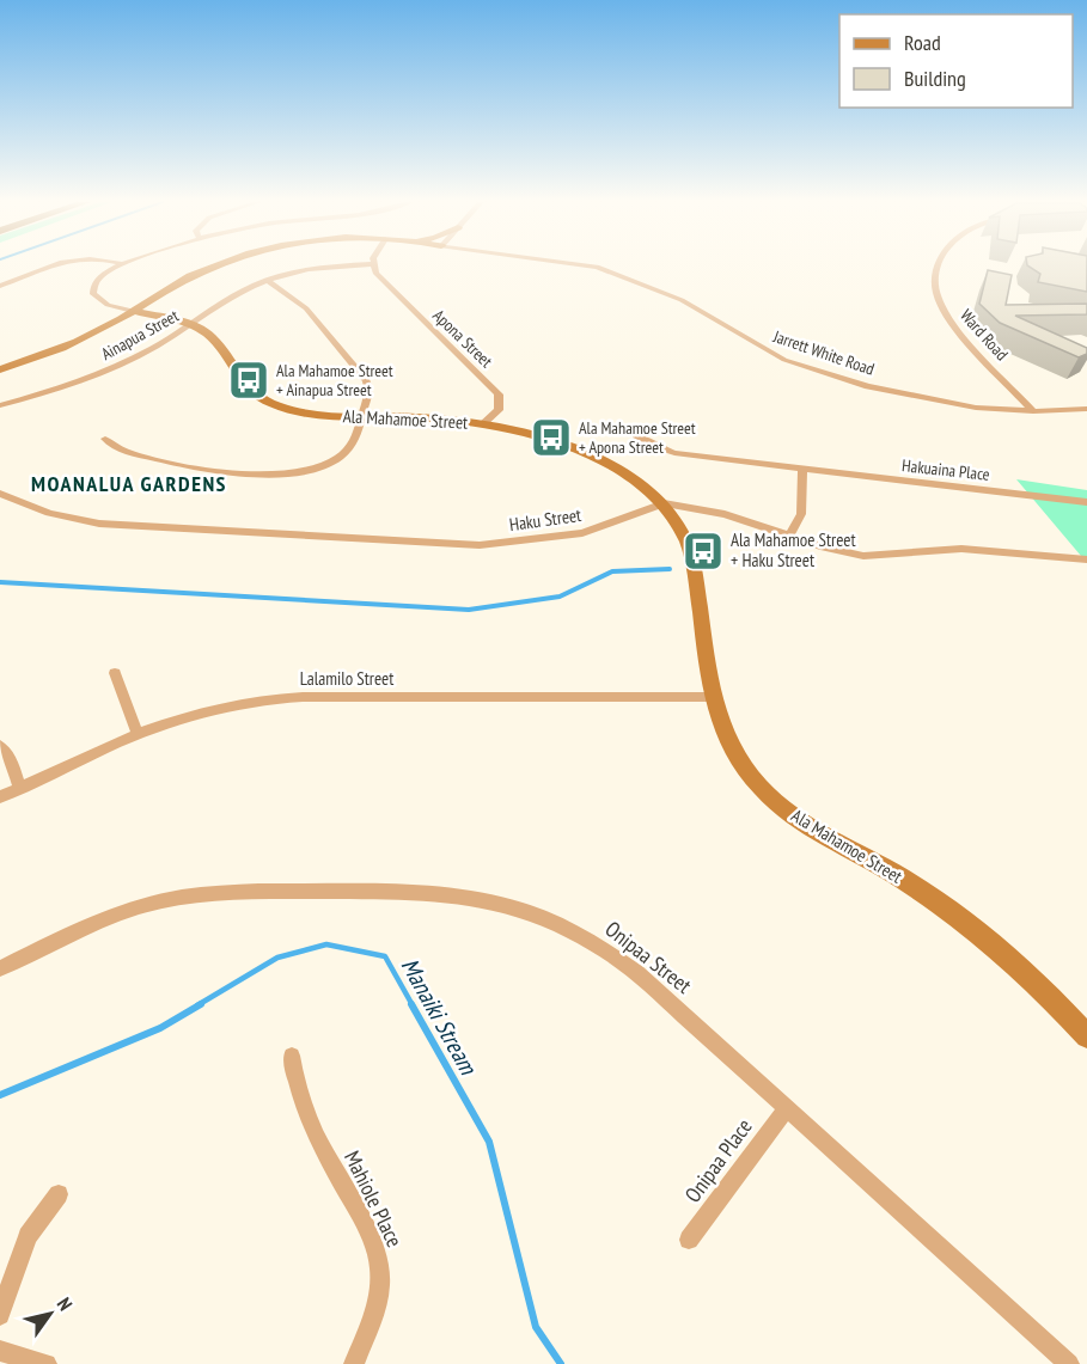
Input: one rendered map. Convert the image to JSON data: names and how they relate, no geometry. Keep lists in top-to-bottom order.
{
  "streets": {
    "street": [
      "Ainapua Street",
      "Ward Road",
      "Apona Street",
      "Jarrett White Road",
      "Ala Mahamoe Street",
      "Hakuaina Place",
      "Haku Street",
      "Lalamilo Street",
      "Onipaa Street",
      "Onipaa Place",
      "Mahiole Place"
    ]
  },
  "crossings": [
    ["Ainapua Street", "Ala Mahamoe Street"],
    ["Ward Road", "Jarrett White Road"],
    ["Apona Street", "Ala Mahamoe Street"],
    ["Jarrett White Road", "Ala Mahamoe Street"],
    ["Ala Mahamoe Street", "Haku Street"],
    ["Ala Mahamoe Street", "Lalamilo Street"],
    ["Onipaa Street", "Onipaa Place"]
  ],
  "districts": ["MOANALUA GARDENS"],
  "water": ["Manaiki Stream"],
  "places": {
    "bus stop": ["Ala Mahamoe Street + Ainapua Street", "Ala Mahamoe Street + Apona Street", "Ala Mahamoe Street + Haku Street"]
  },
  "legend": ["Road", "Building"],
  "north": "top right"
}
